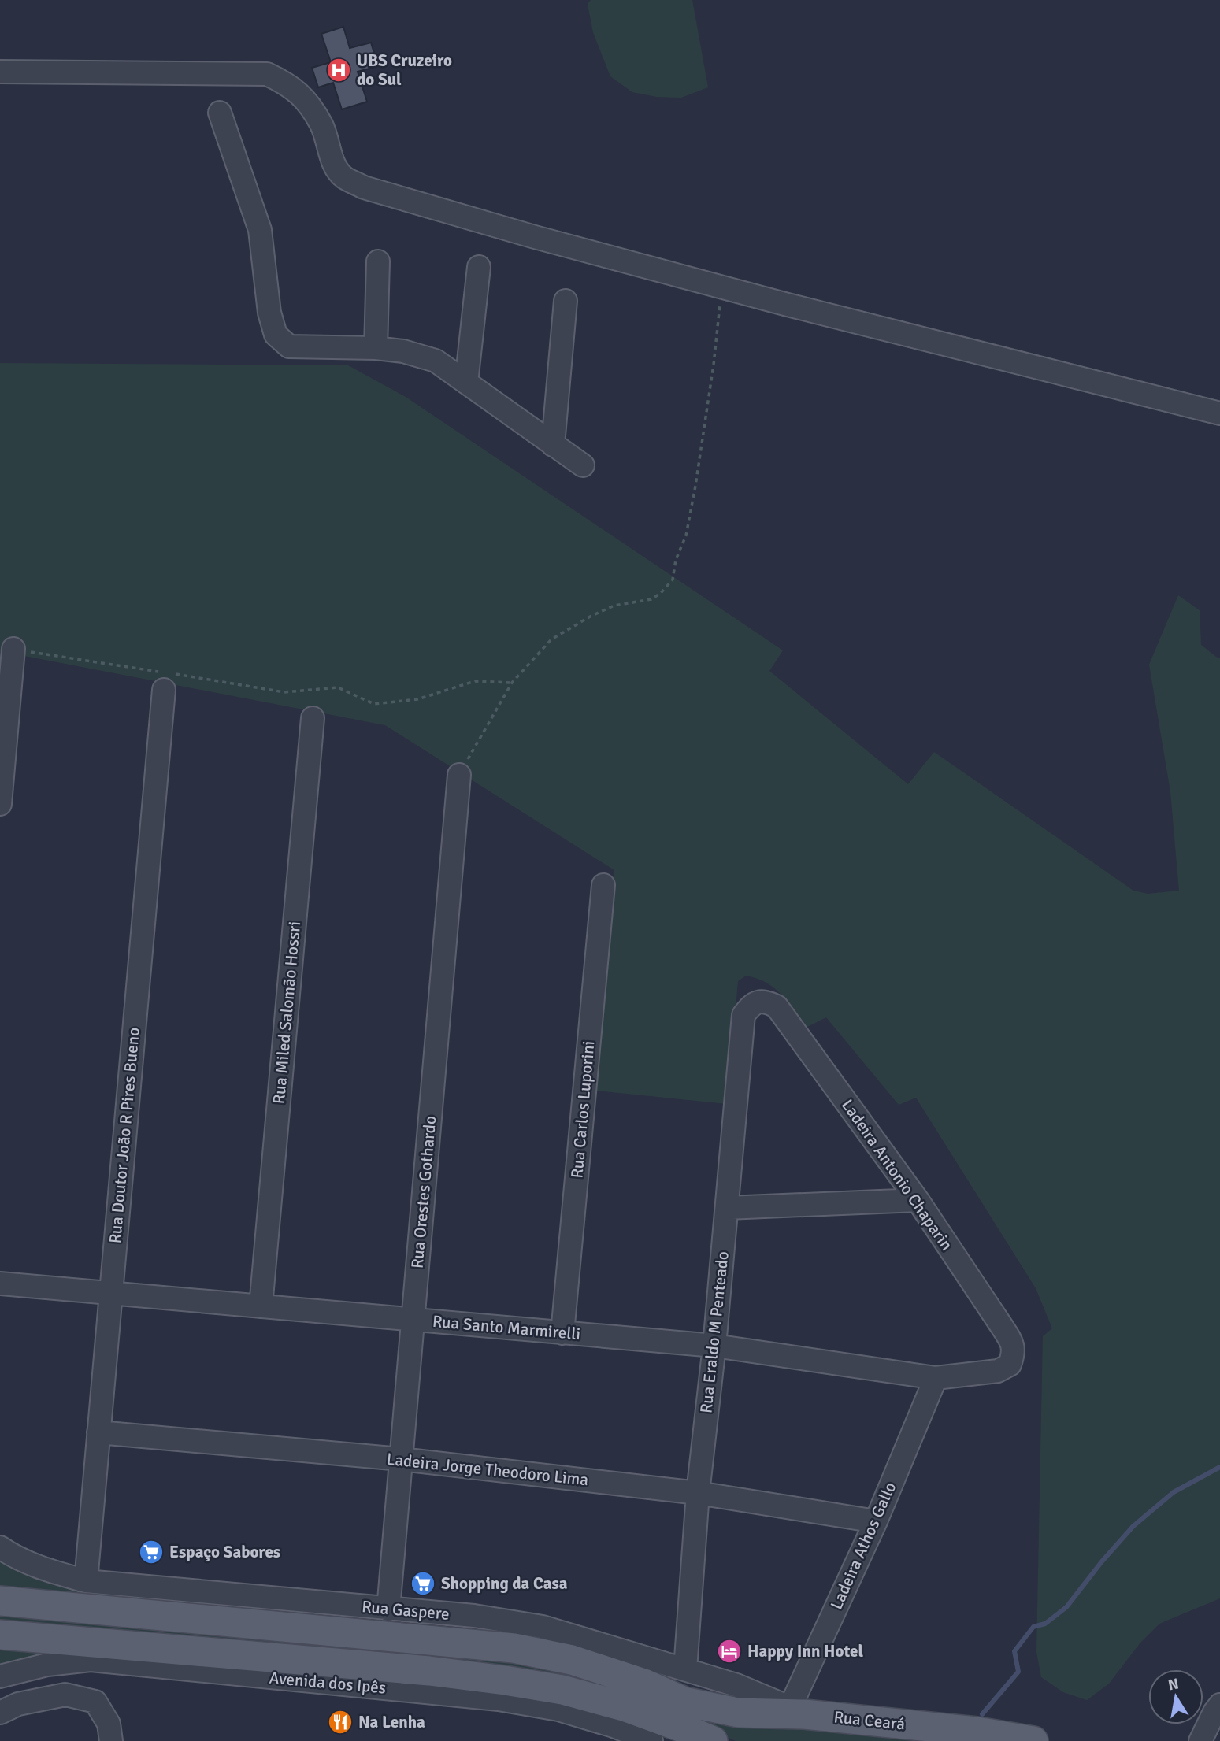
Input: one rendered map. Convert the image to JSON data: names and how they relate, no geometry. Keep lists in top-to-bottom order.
{
  "streets": {
    "main road": ["Rua Ceará"],
    "street": [
      "Rua Miled Salomão Hossri",
      "Rua Carlos Luporini",
      "Rua Doutor João R Pires Bueno",
      "Ladeira Antonio Chaparin",
      "Rua Orestes Gothardo",
      "Rua Santo Marmirelli",
      "Rua Eraldo M Penteado",
      "Ladeira Jorge Theodoro Lima",
      "Ladeira Athos Gallo",
      "Rua Gaspere",
      "Avenida dos Ipês"
    ]
  },
  "crossings": [
    ["Rua Miled Salomão Hossri", "Rua Santo Marmirelli"],
    ["Rua Carlos Luporini", "Rua Santo Marmirelli"],
    ["Rua Doutor João R Pires Bueno", "Rua Santo Marmirelli"],
    ["Rua Doutor João R Pires Bueno", "Ladeira Jorge Theodoro Lima"],
    ["Rua Doutor João R Pires Bueno", "Rua Gaspere"],
    ["Ladeira Antonio Chaparin", "Rua Santo Marmirelli"],
    ["Ladeira Antonio Chaparin", "Rua Eraldo M Penteado"],
    ["Rua Orestes Gothardo", "Rua Santo Marmirelli"],
    ["Rua Orestes Gothardo", "Ladeira Jorge Theodoro Lima"],
    ["Rua Orestes Gothardo", "Rua Gaspere"],
    ["Rua Santo Marmirelli", "Rua Eraldo M Penteado"],
    ["Rua Santo Marmirelli", "Ladeira Athos Gallo"],
    ["Rua Eraldo M Penteado", "Ladeira Jorge Theodoro Lima"],
    ["Rua Eraldo M Penteado", "Rua Gaspere"],
    ["Ladeira Jorge Theodoro Lima", "Ladeira Athos Gallo"],
    ["Ladeira Athos Gallo", "Rua Gaspere"],
    ["Ladeira Athos Gallo", "Rua Ceará"],
    ["Rua Gaspere", "Rua Ceará"]
  ],
  "places": {
    "hospital": ["UBS Cruzeiro do Sul"],
    "supermarket": ["Espaço Sabores", "Shopping da Casa"],
    "hotel": ["Happy Inn Hotel"],
    "restaurant": ["Na Lenha"]
  },
  "north": "top"
}
